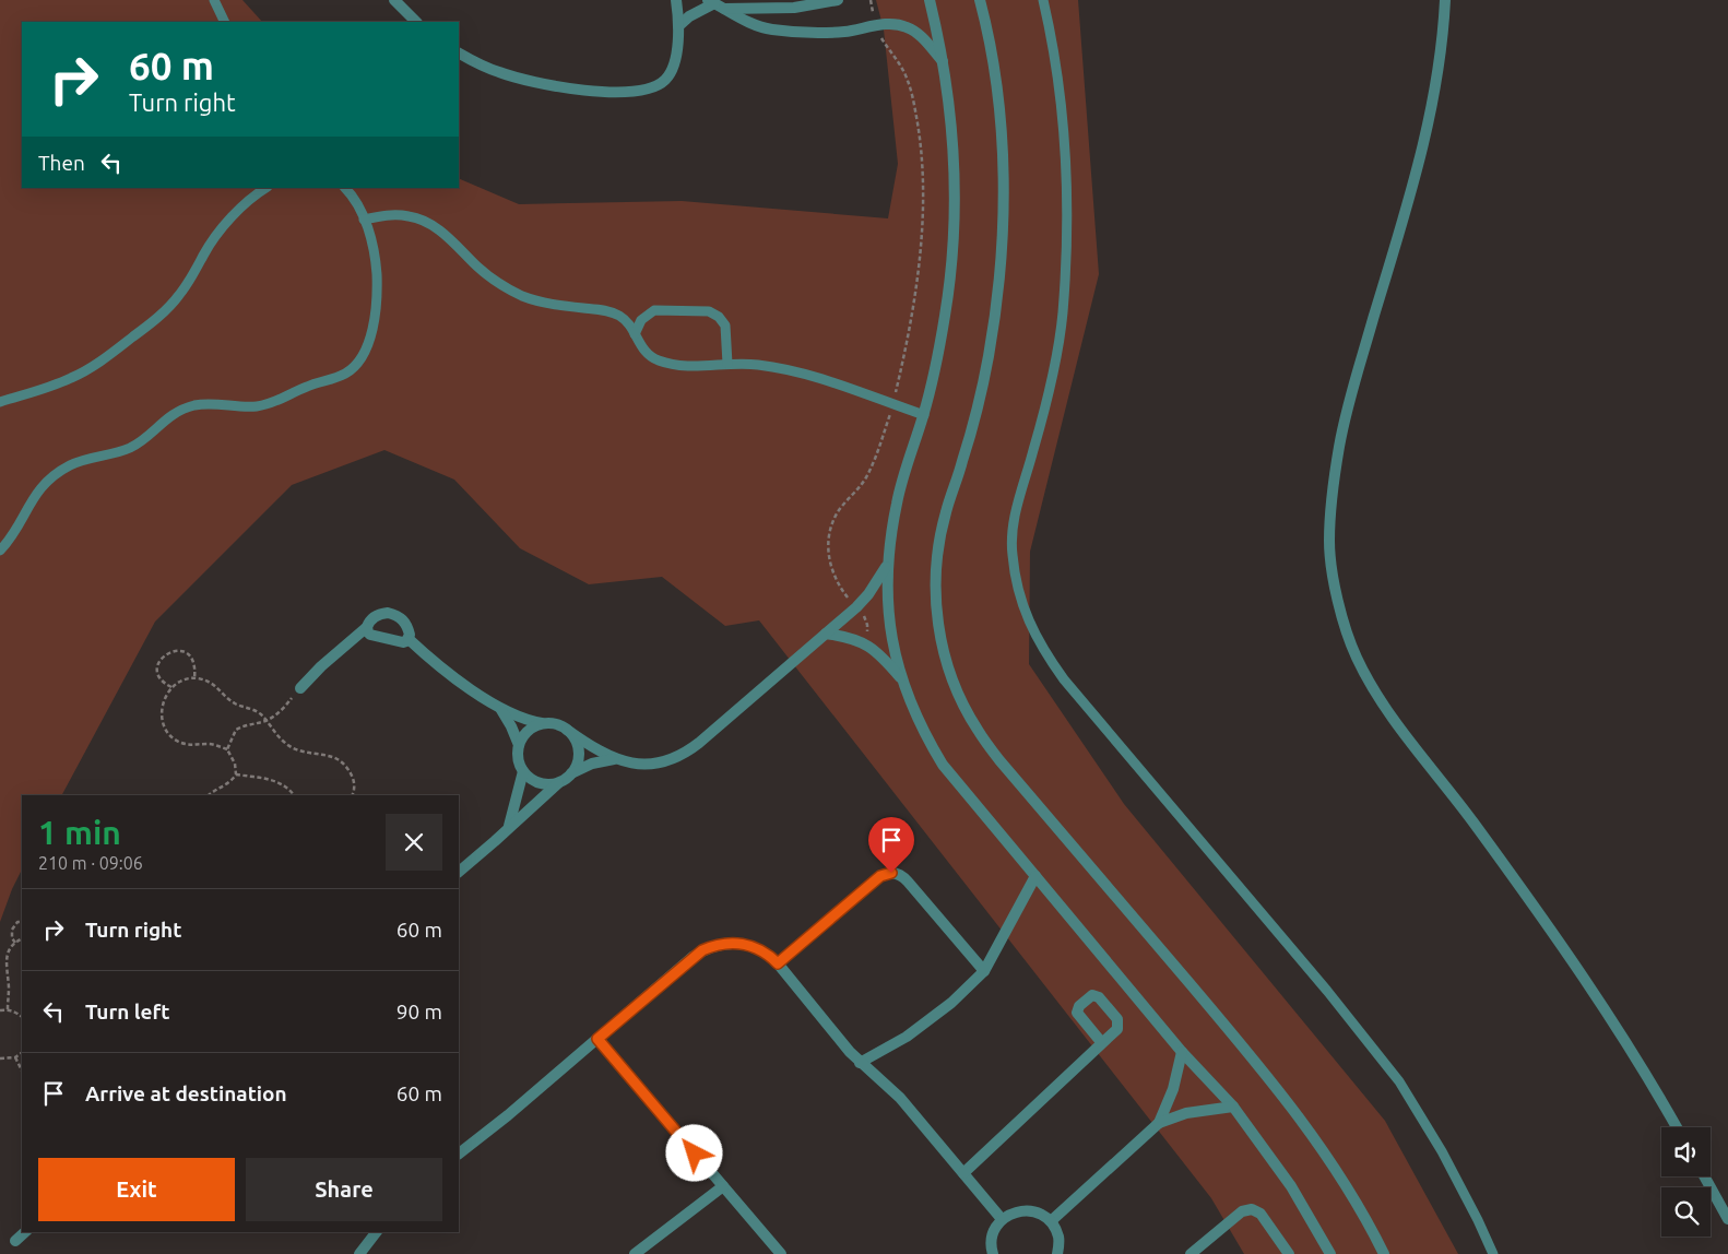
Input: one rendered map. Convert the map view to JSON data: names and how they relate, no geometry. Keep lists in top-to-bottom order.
{
  "page": {
    "turn": ["60 m", "Turn right"],
    "then": "Then",
    "heading": ["1 min", "210 m · 09:06"],
    "list": [
      {
        "name": "Turn right",
        "value": "60 m"
      },
      {
        "name": "Turn left",
        "value": "90 m"
      },
      {
        "name": "Arrive at destination",
        "value": "60 m"
      }
    ],
    "buttons": ["Exit", "Share"]
  }
}
